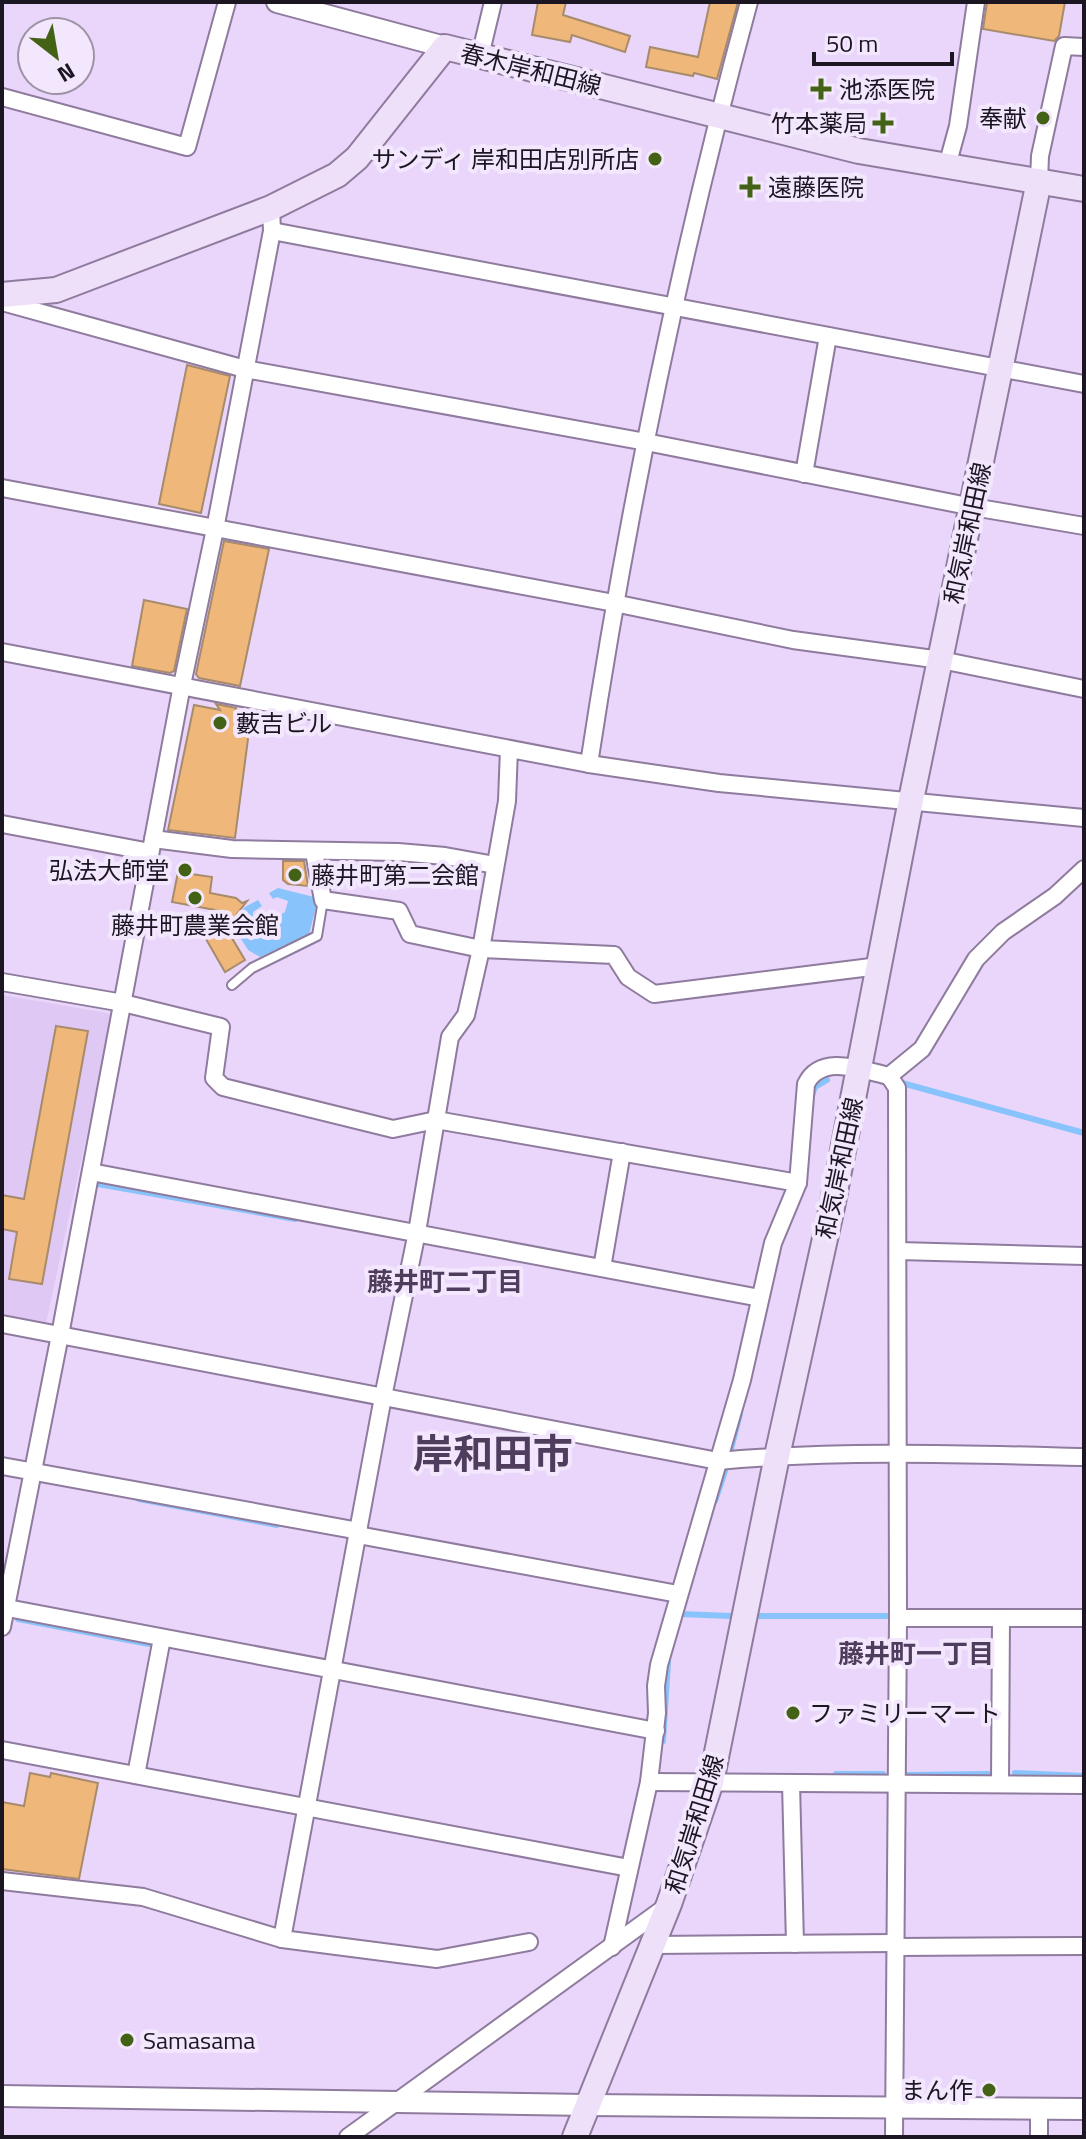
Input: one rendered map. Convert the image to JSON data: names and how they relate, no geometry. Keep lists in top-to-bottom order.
{
  "streets": {
    "main road": ["春木岸和田線", "和気岸和田線"]
  },
  "crossings": [
    ["春木岸和田線", "和気岸和田線"]
  ],
  "districts": ["藤井町二丁目", "岸和田市", "藤井町一丁目"],
  "places": {
    "health": ["池添医院", "竹本薬局", "遠藤医院"],
    "other": [
      "奉献",
      "サンディ 岸和田店別所店",
      "藪吉ビル",
      "弘法大師堂",
      "藤井町第二会館",
      "藤井町農業会館",
      "ファミリーマート",
      "Samasama",
      "まん作"
    ]
  },
  "scale_bar": "50 m",
  "north": "bottom right"
}
